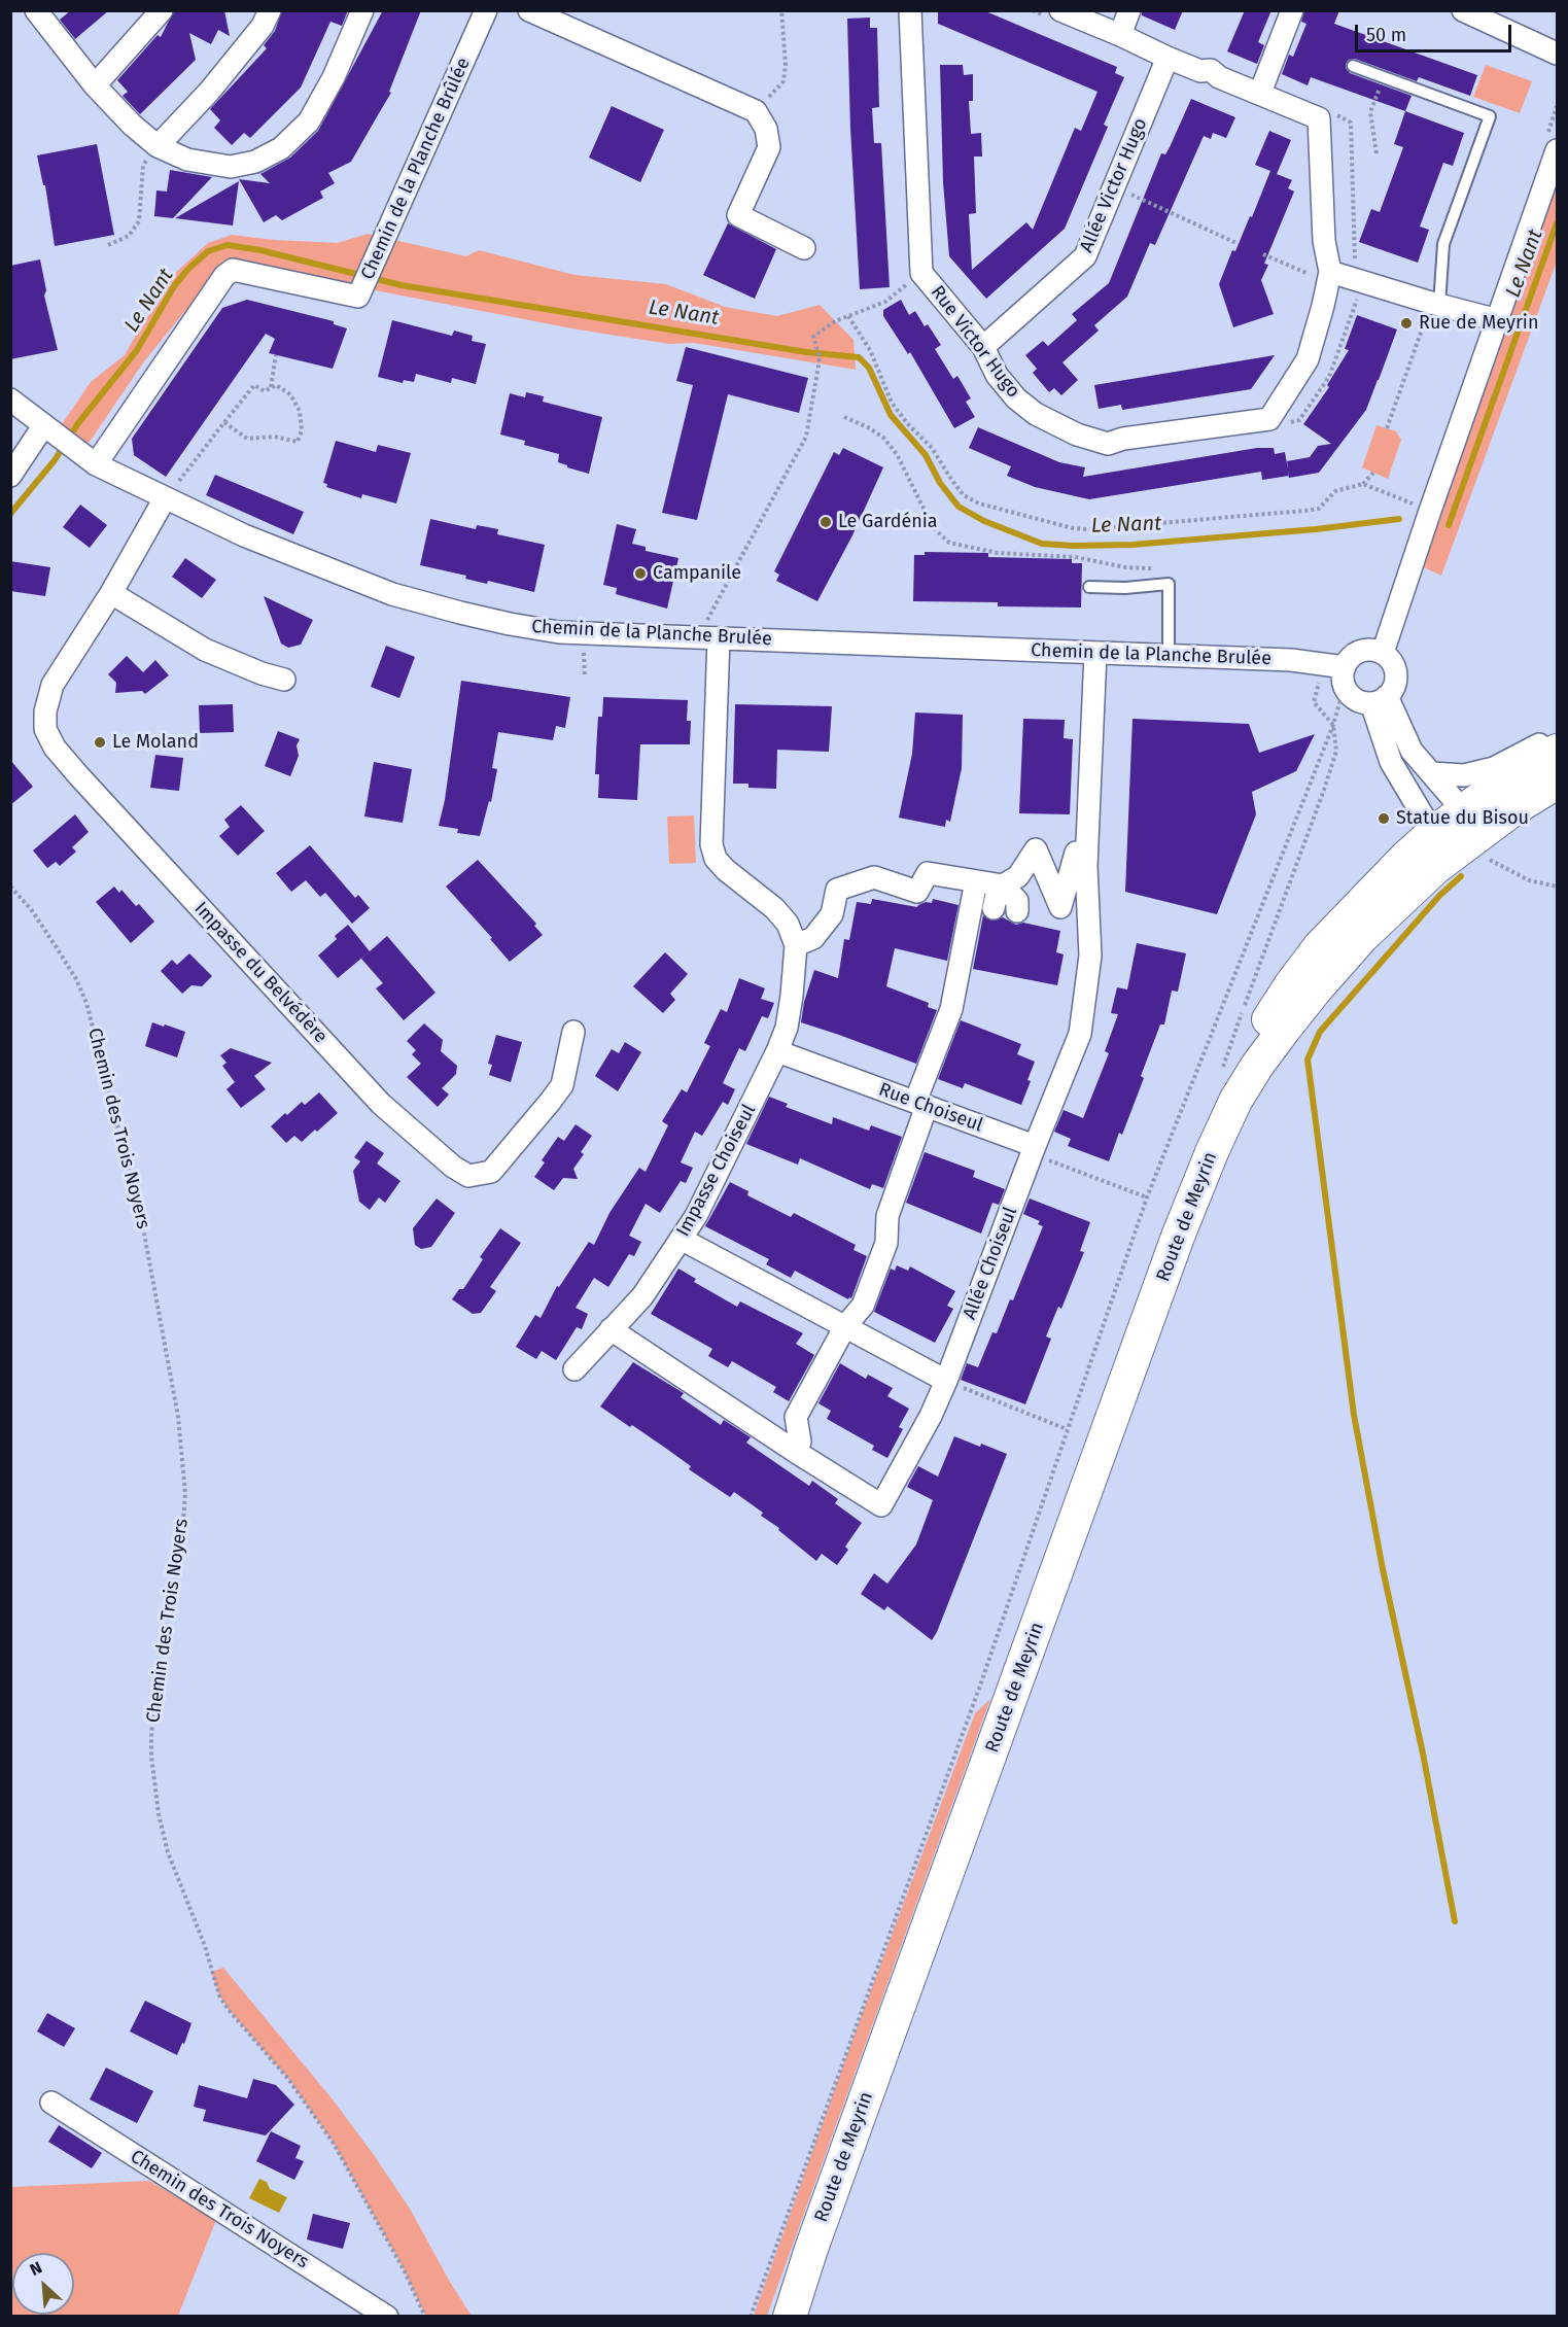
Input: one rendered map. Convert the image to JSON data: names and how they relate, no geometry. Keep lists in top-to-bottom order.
{
  "streets": {
    "main road": ["Route de Meyrin"],
    "street": [
      "Chemin de la Planche Brûlée",
      "Allée Victor Hugo",
      "Rue Victor Hugo",
      "Chemin de la Planche Brulée",
      "Impasse du Belvédère",
      "Rue Choiseul",
      "Chemin des Trois Noyers",
      "Impasse Choiseul",
      "Allée Choiseul"
    ]
  },
  "crossings": [
    ["Chemin de la Planche Brûlée", "Chemin de la Planche Brulée"],
    ["Allée Victor Hugo", "Rue Victor Hugo"],
    ["Chemin de la Planche Brulée", "Impasse du Belvédère"],
    ["Rue Choiseul", "Impasse Choiseul"],
    ["Rue Choiseul", "Allée Choiseul"],
    ["Impasse Choiseul", "Allée Choiseul"]
  ],
  "water": ["Le Nant"],
  "places": [
    "Rue de Meyrin",
    "Le Gardénia",
    "Campanile",
    "Le Moland",
    "Statue du Bisou"
  ],
  "scale_bar": "50 m",
  "north": "top left"
}
